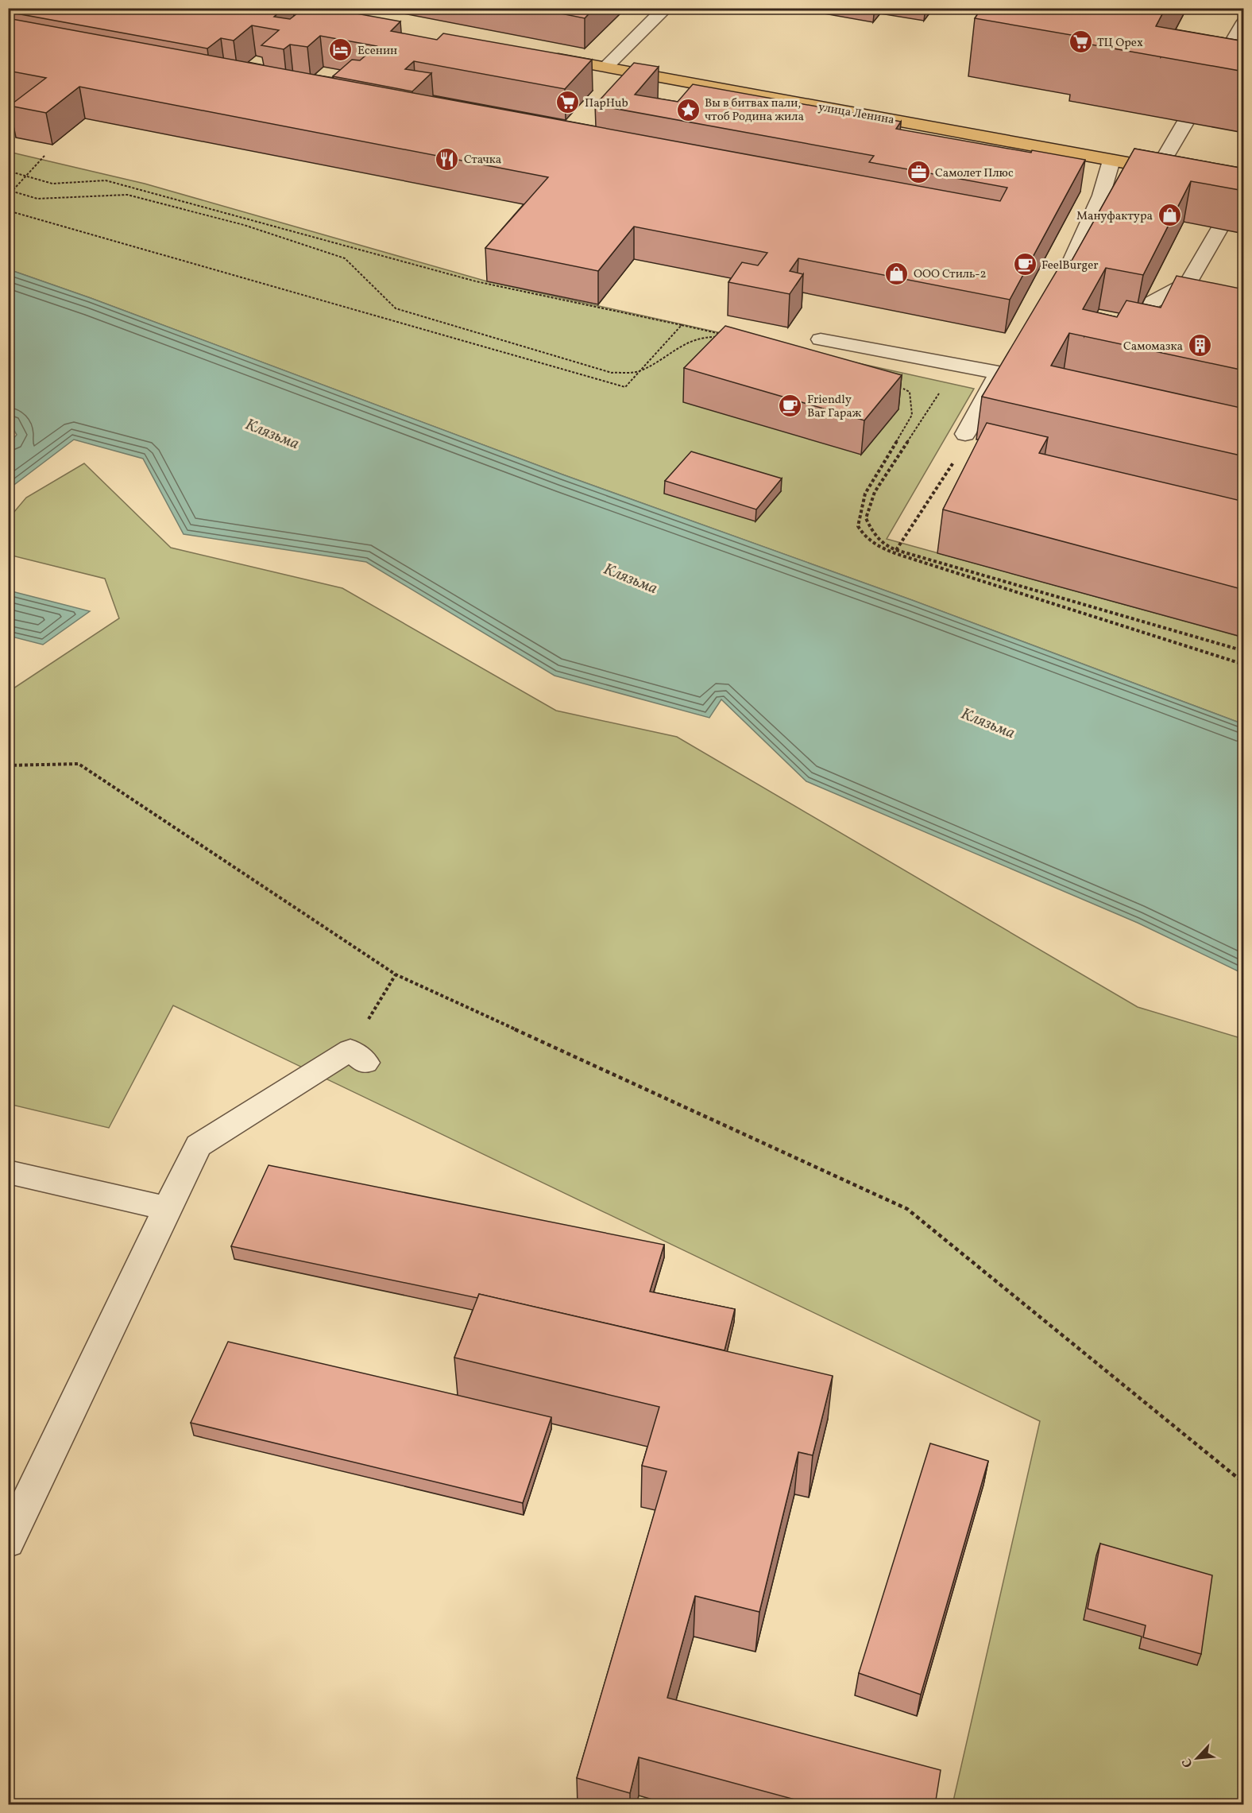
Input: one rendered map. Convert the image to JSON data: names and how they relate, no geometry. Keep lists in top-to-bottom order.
{
  "streets": {
    "main road": ["улица Ленина"]
  },
  "water": ["Клязьма"],
  "places": {
    "supermarket": ["ТЦ Орех", "ПарHub"],
    "hotel": ["Есенин"],
    "place": ["Вы в битвах пали, чтоб Родина жила"],
    "restaurant": ["Стачка"],
    "office": ["Самолет Плюс"],
    "shop": ["Мануфактура", "ООО Стиль-2"],
    "cafe": ["FeelBurger", "Friendly Bar Гараж"],
    "building": ["Самомазка"]
  },
  "north": "bottom left"
}
